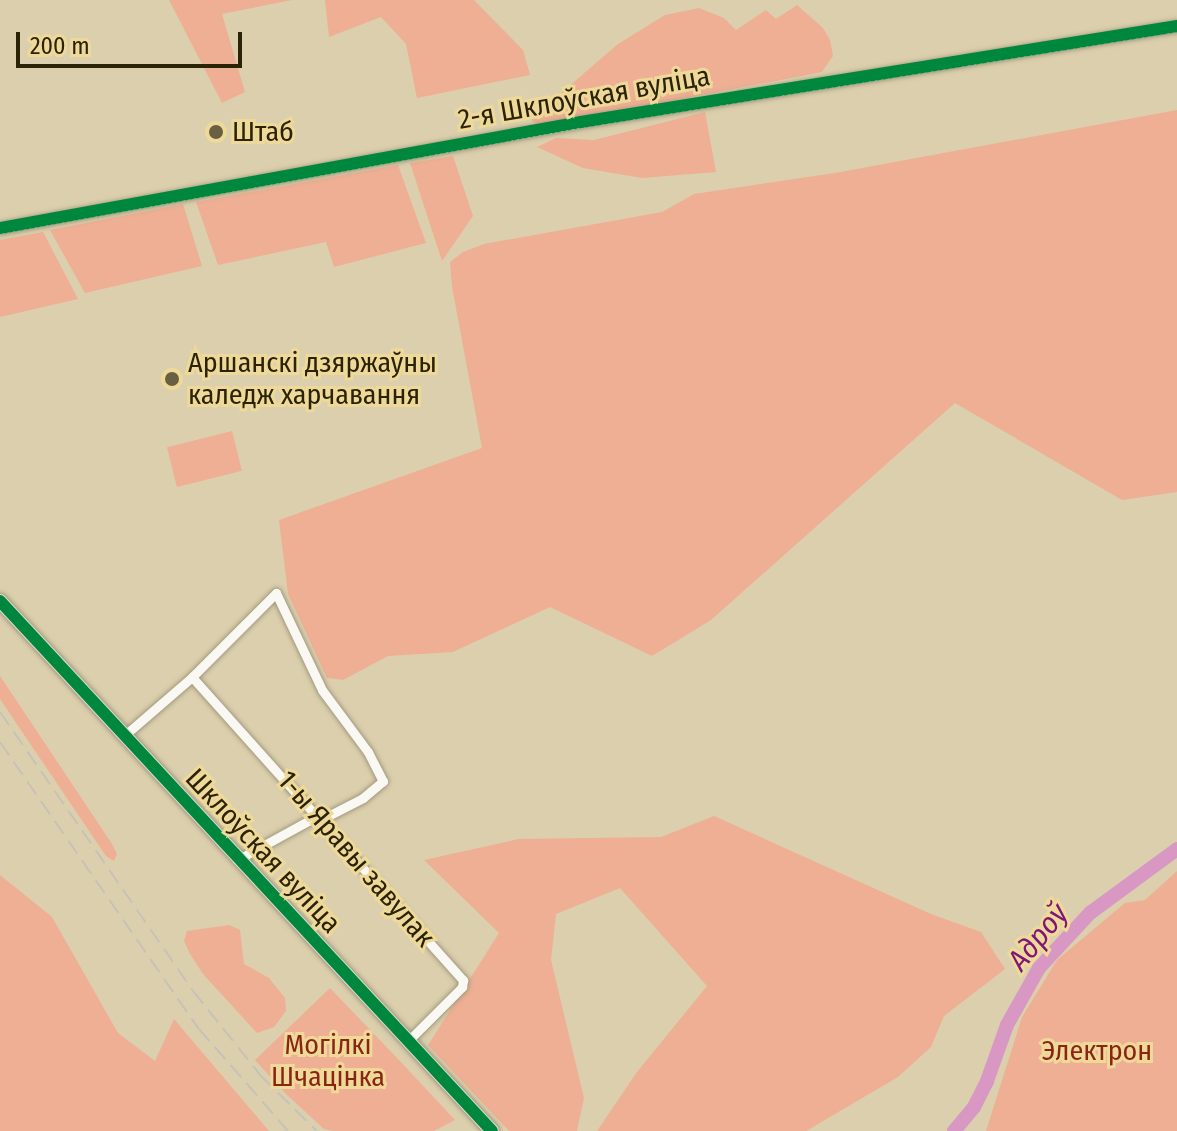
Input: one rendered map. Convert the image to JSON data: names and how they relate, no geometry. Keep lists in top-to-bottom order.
{
  "streets": {
    "main road": ["Шклоўская вуліца"],
    "street": ["2-я Шклоўская вуліца", "1-ы Яравы завулак"]
  },
  "crossings": [
    ["Шклоўская вуліца", "1-ы Яравы завулак"]
  ],
  "water": ["Адроў"],
  "parks": ["Могілкі Шчацінка", "Электрон"],
  "places": ["Штаб", "Аршанскі дзяржаўны каледж харчавання"],
  "scale_bar": "200 m"
}
